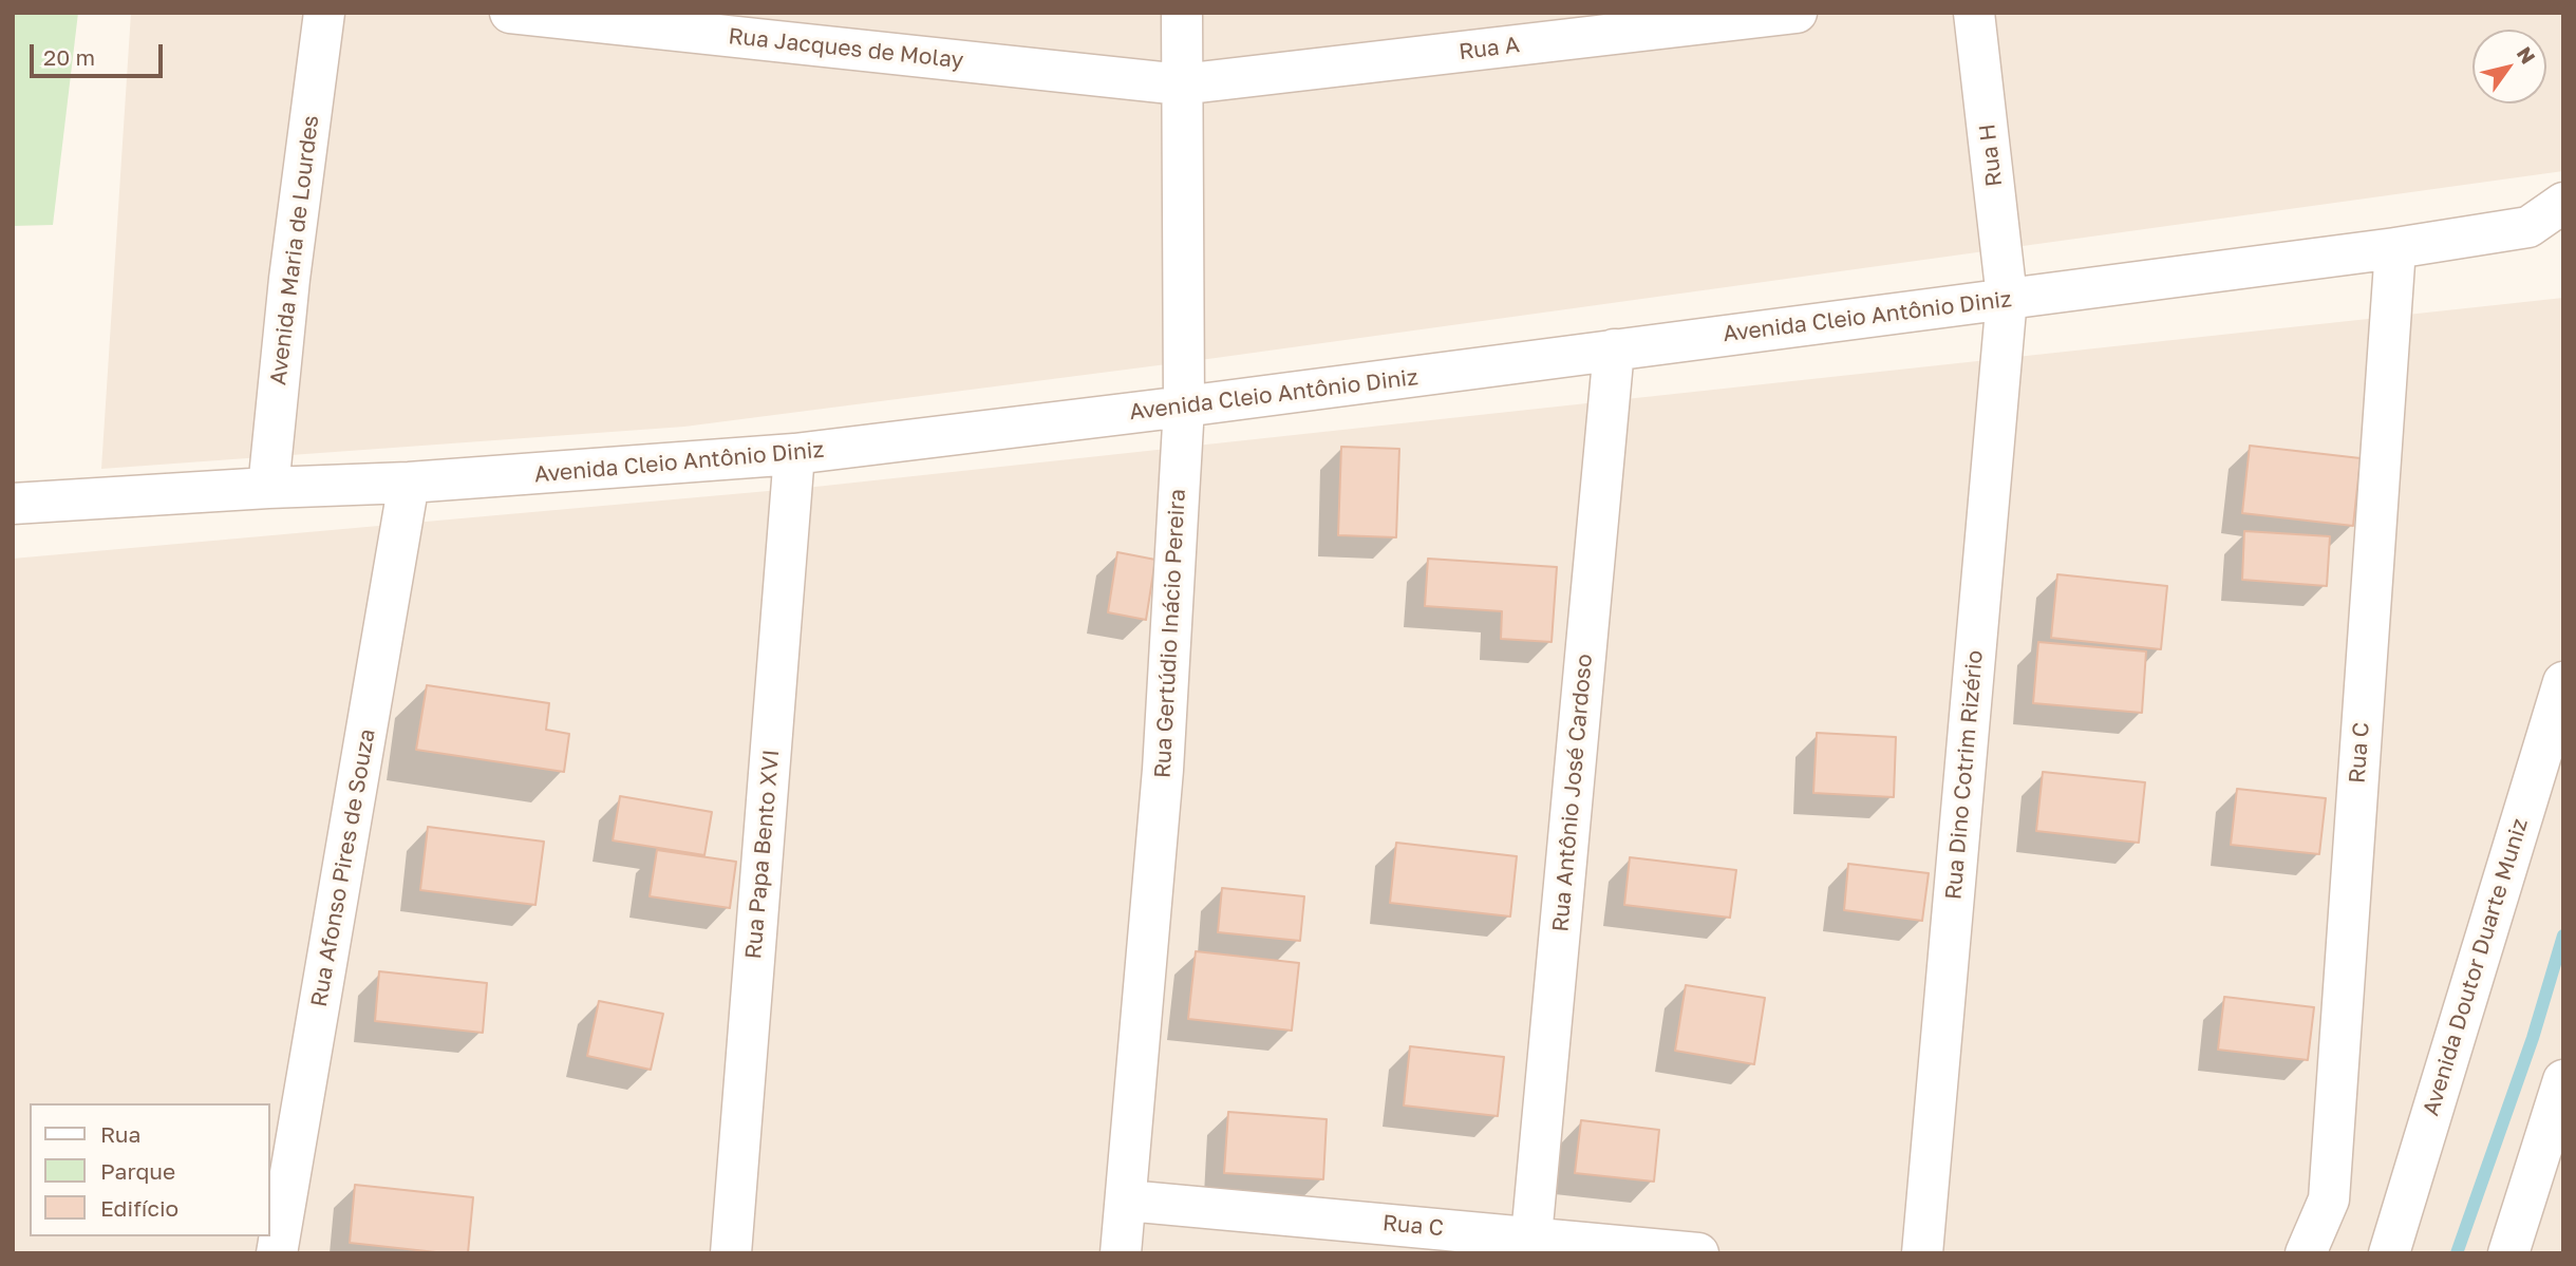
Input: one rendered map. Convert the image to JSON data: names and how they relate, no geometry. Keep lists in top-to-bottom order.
{
  "streets": {
    "street": [
      "Rua Jacques de Molay",
      "Rua A",
      "Rua H",
      "Avenida Maria de Lourdes",
      "Avenida Cleio Antônio Diniz",
      "Rua Gertúdio Inácio Pereira",
      "Rua C",
      "Rua Dino Cotrim Rizério",
      "Rua Antônio José Cardoso",
      "Rua Papa Bento XVI",
      "Rua Afonso Pires de Souza",
      "Avenida Doutor Duarte Muniz"
    ]
  },
  "crossings": [
    ["Rua Jacques de Molay", "Rua A"],
    ["Rua Jacques de Molay", "Rua Gertúdio Inácio Pereira"],
    ["Rua A", "Rua Gertúdio Inácio Pereira"],
    ["Rua H", "Avenida Cleio Antônio Diniz"],
    ["Rua H", "Rua Dino Cotrim Rizério"],
    ["Avenida Maria de Lourdes", "Avenida Cleio Antônio Diniz"],
    ["Avenida Cleio Antônio Diniz", "Rua Gertúdio Inácio Pereira"],
    ["Avenida Cleio Antônio Diniz", "Rua C"],
    ["Avenida Cleio Antônio Diniz", "Rua Dino Cotrim Rizério"],
    ["Avenida Cleio Antônio Diniz", "Rua Antônio José Cardoso"],
    ["Avenida Cleio Antônio Diniz", "Rua Papa Bento XVI"],
    ["Avenida Cleio Antônio Diniz", "Rua Afonso Pires de Souza"],
    ["Rua Gertúdio Inácio Pereira", "Rua C"],
    ["Rua C", "Rua Antônio José Cardoso"]
  ],
  "legend": ["Rua", "Parque", "Edifício"],
  "scale_bar": "20 m",
  "north": "top right"
}
